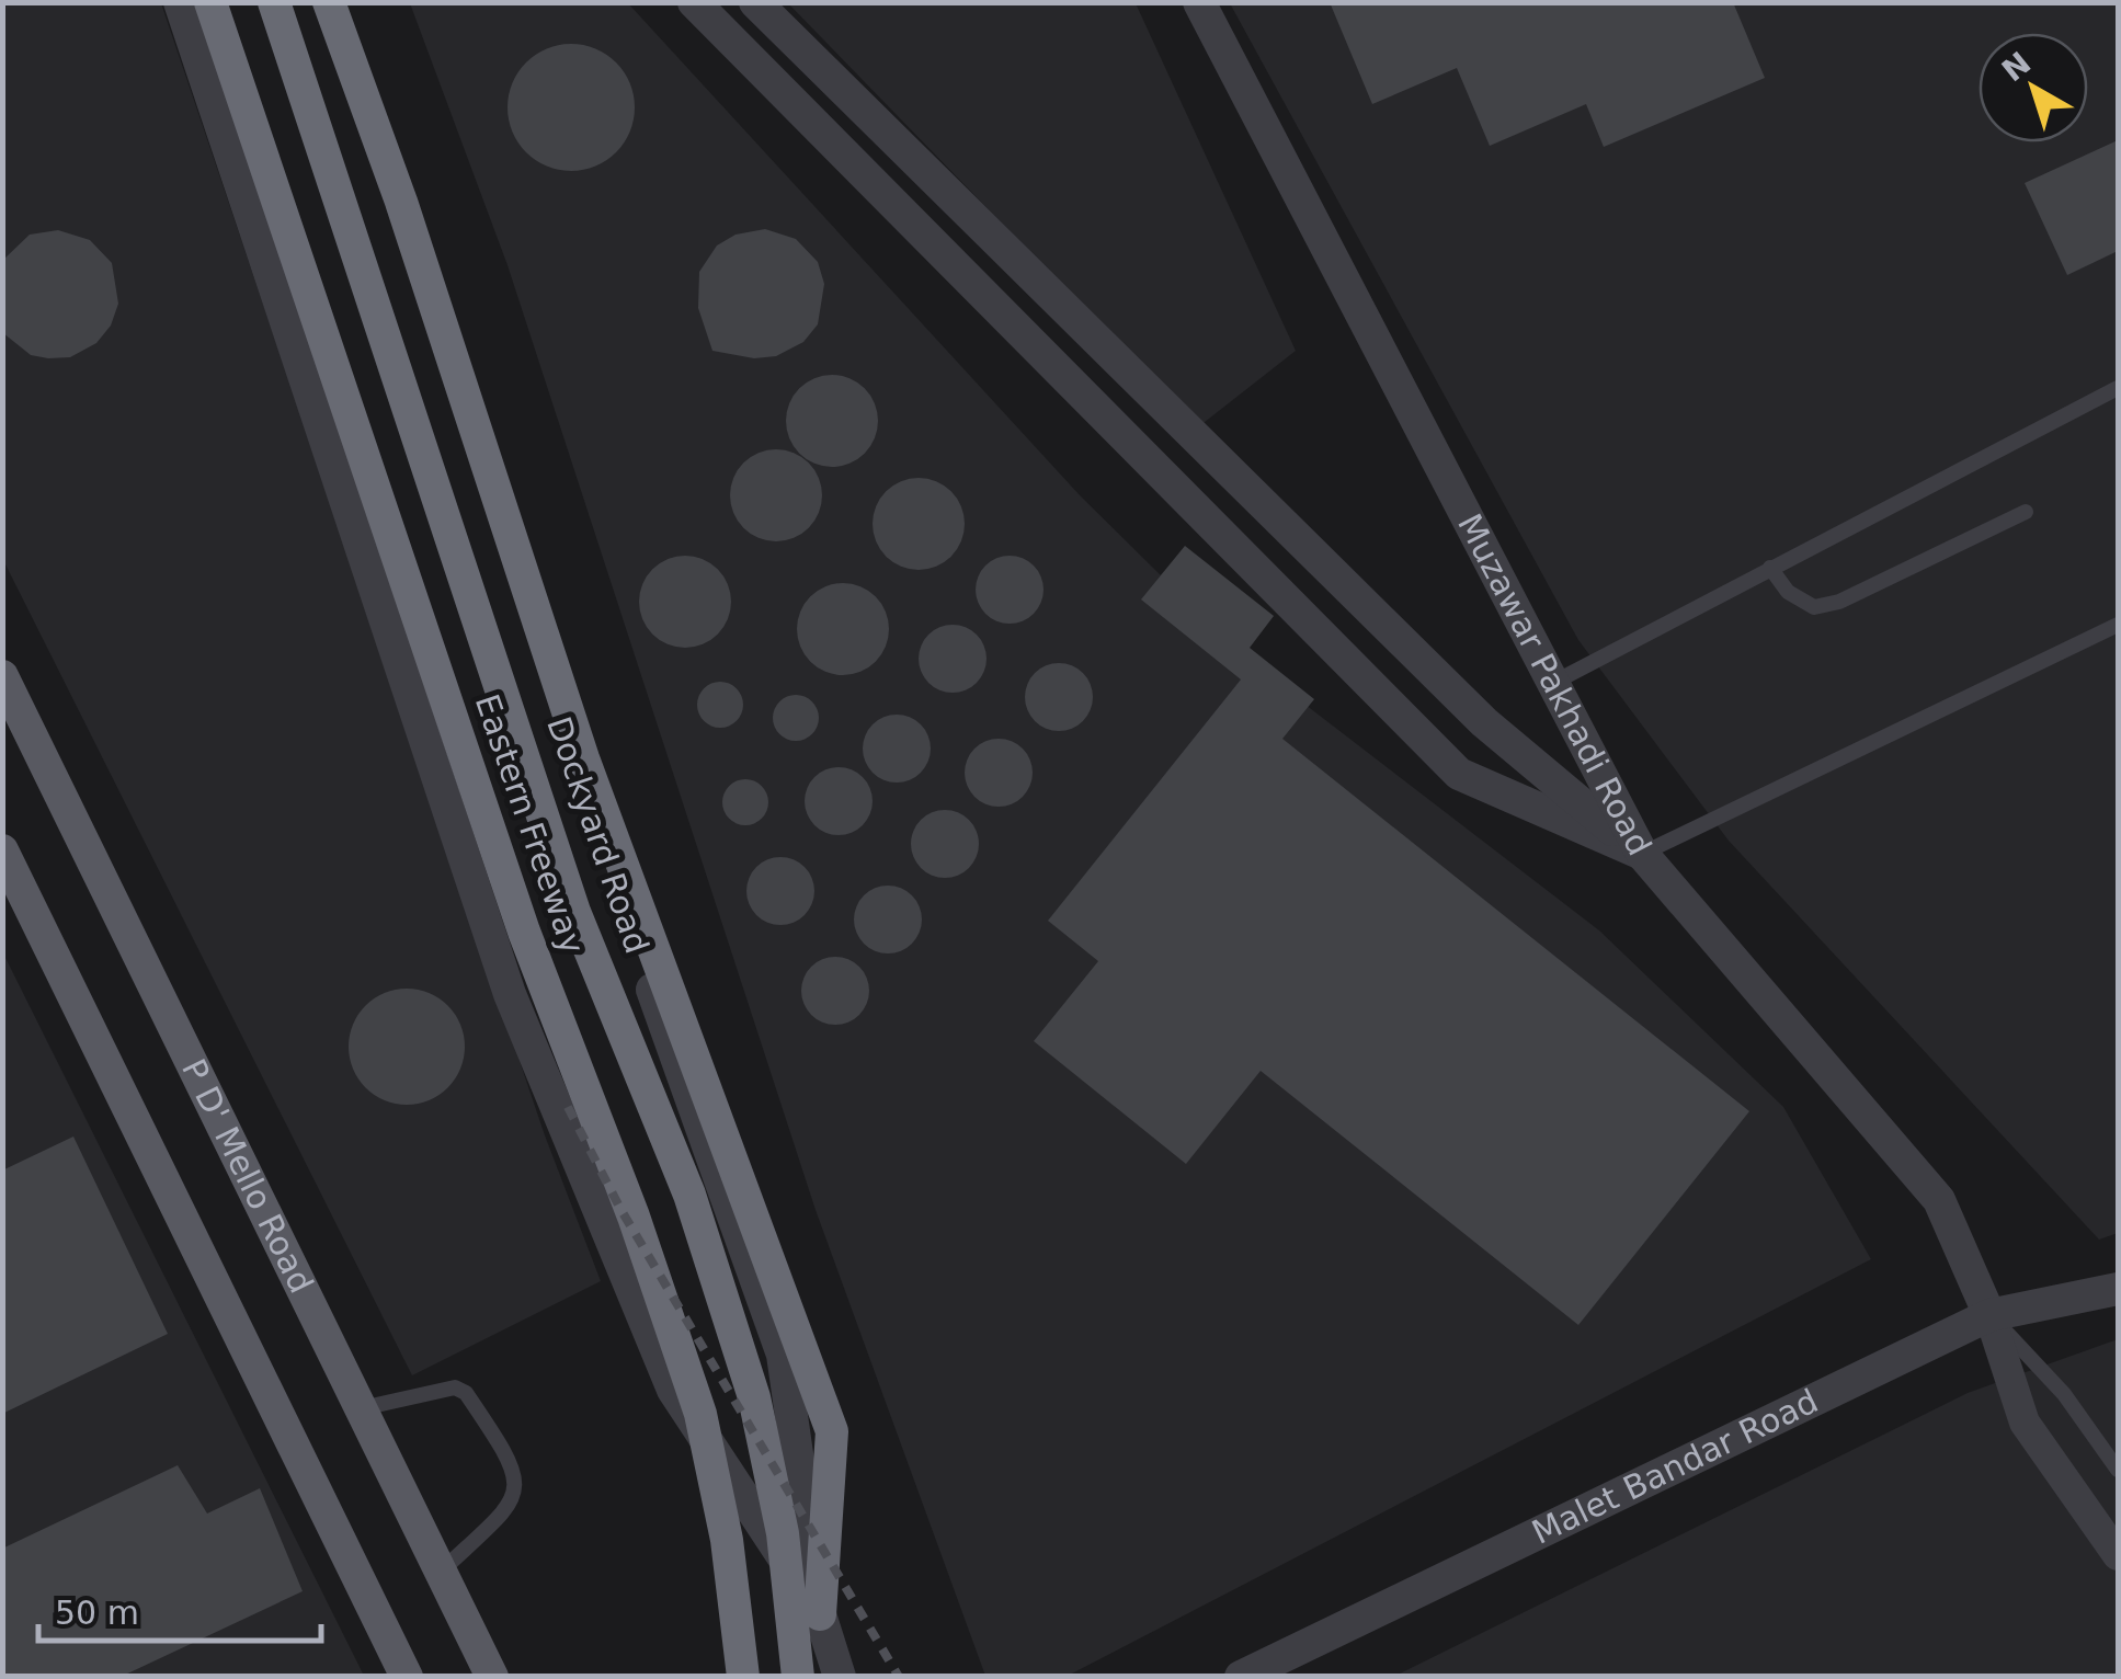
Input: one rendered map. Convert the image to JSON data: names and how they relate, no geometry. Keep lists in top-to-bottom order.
{
  "streets": {
    "highway": ["Eastern Freeway"],
    "main road": ["P D' Mello Road"],
    "street": ["Muzawar Pakhadi Road", "Dockyard Road", "Malet Bandar Road"]
  },
  "crossings": [
    ["Muzawar Pakhadi Road", "Malet Bandar Road"]
  ],
  "scale_bar": "50 m",
  "north": "top left"
}
